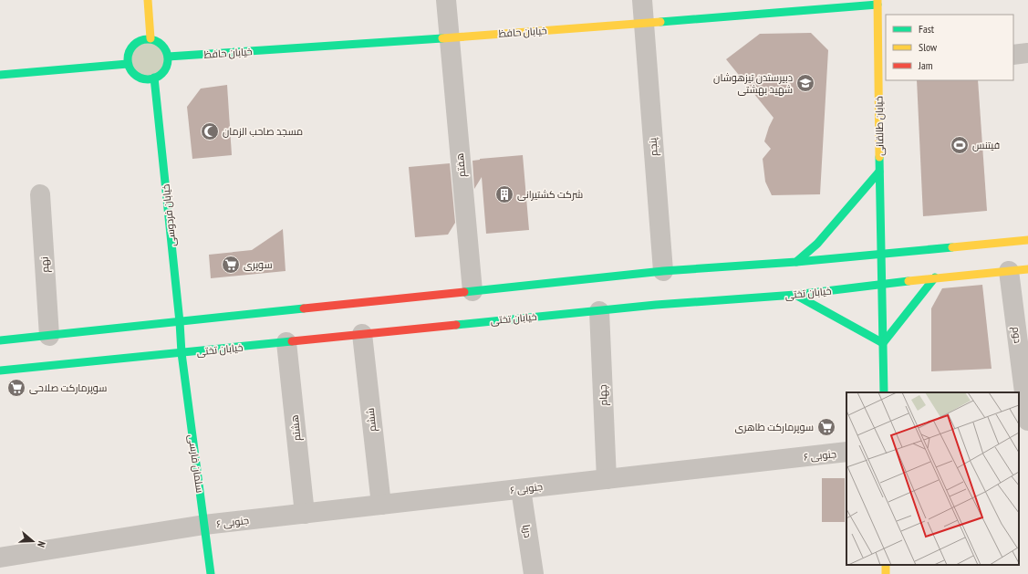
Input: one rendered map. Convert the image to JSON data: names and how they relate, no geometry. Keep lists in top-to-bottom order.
{
  "streets": {
    "main road": [
      "خیابان حافظ",
      "خیابان طالقانی",
      "خیابان فردوسی",
      "خیابان تختی",
      "سلمان فارسی"
    ],
    "street": [
      "پنجم",
      "هفتم",
      "نهم",
      "دوم",
      "چهام",
      "ششم",
      "هشتم",
      "۶ جنوبی",
      "دریا"
    ]
  },
  "crossings": [
    ["خیابان حافظ", "خیابان طالقانی"],
    ["خیابان حافظ", "پنجم"],
    ["خیابان حافظ", "هفتم"],
    ["خیابان حافظ", "خیابان فردوسی"],
    ["خیابان طالقانی", "خیابان تختی"],
    ["خیابان فردوسی", "خیابان تختی"],
    ["خیابان فردوسی", "سلمان فارسی"],
    ["خیابان تختی", "دوم"],
    ["خیابان تختی", "چهام"],
    ["خیابان تختی", "ششم"],
    ["خیابان تختی", "هشتم"],
    ["خیابان تختی", "سلمان فارسی"],
    ["چهام", "۶ جنوبی"],
    ["ششم", "۶ جنوبی"],
    ["هشتم", "۶ جنوبی"],
    ["۶ جنوبی", "سلمان فارسی"],
    ["۶ جنوبی", "دریا"]
  ],
  "places": {
    "school or university": ["دبیرستدن تیزهوشان شهید بهشتی"],
    "mosque": ["مسجد صاحب الزمان"],
    "sports": ["فیتنس"],
    "building": ["شرکت کشتیرانی"],
    "supermarket": ["سوپری", "سوپرمارکت صلاحی", "سوپرمارکت طاهری"]
  },
  "legend": ["Fast", "Slow", "Jam"],
  "north": "right"
}
